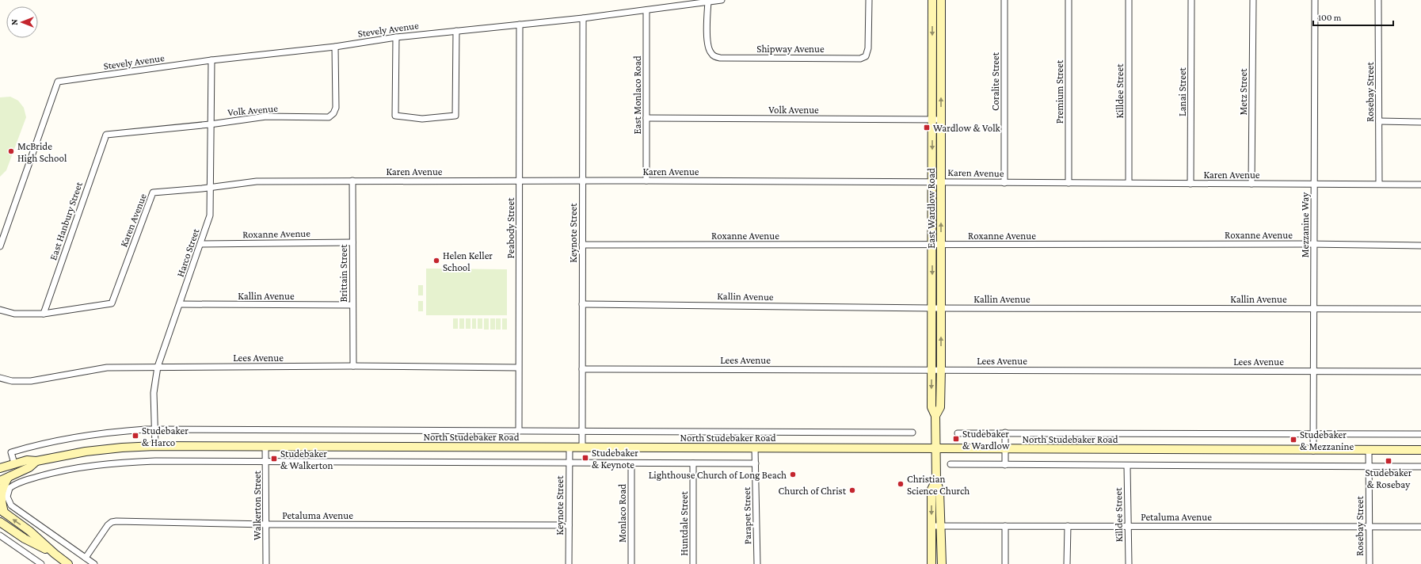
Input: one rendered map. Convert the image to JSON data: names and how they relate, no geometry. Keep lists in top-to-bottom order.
{
  "streets": {
    "main road": ["East Wardlow Road", "North Studebaker Road"],
    "street": [
      "Stevely Avenue",
      "Shipway Avenue",
      "Coralite Street",
      "Killdee Street",
      "Premium Street",
      "Lanai Street",
      "Metz Street",
      "Rosebay Street",
      "East Monlaco Road",
      "Volk Avenue",
      "Karen Avenue",
      "East Hanbury Street",
      "Mezzanine Way",
      "Peabody Street",
      "Keynote Street",
      "Roxanne Avenue",
      "Harco Street",
      "Brittain Street",
      "Kallin Avenue",
      "Lees Avenue",
      "Walkerton Street",
      "Monlaco Road",
      "Petaluma Avenue",
      "Parapet Street",
      "Huntdale Street"
    ]
  },
  "crossings": [
    ["Stevely Avenue", "Shipway Avenue"],
    ["Stevely Avenue", "East Monlaco Road"],
    ["Stevely Avenue", "Volk Avenue"],
    ["Stevely Avenue", "Peabody Street"],
    ["Stevely Avenue", "Keynote Street"],
    ["Stevely Avenue", "Harco Street"],
    ["Coralite Street", "Karen Avenue"],
    ["Killdee Street", "Karen Avenue"],
    ["Killdee Street", "Petaluma Avenue"],
    ["Premium Street", "Karen Avenue"],
    ["Lanai Street", "Karen Avenue"],
    ["Metz Street", "Karen Avenue"],
    ["Rosebay Street", "Karen Avenue"],
    ["Rosebay Street", "North Studebaker Road"],
    ["Rosebay Street", "Petaluma Avenue"],
    ["East Monlaco Road", "Volk Avenue"],
    ["East Monlaco Road", "Karen Avenue"],
    ["Volk Avenue", "East Wardlow Road"],
    ["Volk Avenue", "East Hanbury Street"],
    ["Volk Avenue", "Harco Street"],
    ["Karen Avenue", "East Wardlow Road"],
    ["Karen Avenue", "East Hanbury Street"],
    ["Karen Avenue", "Mezzanine Way"],
    ["Karen Avenue", "Peabody Street"],
    ["Karen Avenue", "Keynote Street"],
    ["Karen Avenue", "Harco Street"],
    ["Karen Avenue", "Brittain Street"],
    ["East Wardlow Road", "Roxanne Avenue"],
    ["East Wardlow Road", "Kallin Avenue"],
    ["East Wardlow Road", "Lees Avenue"],
    ["East Wardlow Road", "North Studebaker Road"],
    ["East Wardlow Road", "Petaluma Avenue"],
    ["Mezzanine Way", "Roxanne Avenue"],
    ["Mezzanine Way", "Kallin Avenue"],
    ["Mezzanine Way", "Lees Avenue"],
    ["Mezzanine Way", "North Studebaker Road"],
    ["Peabody Street", "Lees Avenue"],
    ["Peabody Street", "North Studebaker Road"],
    ["Keynote Street", "Roxanne Avenue"],
    ["Keynote Street", "Kallin Avenue"],
    ["Keynote Street", "Lees Avenue"],
    ["Keynote Street", "North Studebaker Road"],
    ["Keynote Street", "Petaluma Avenue"],
    ["Roxanne Avenue", "Harco Street"],
    ["Roxanne Avenue", "Brittain Street"],
    ["Harco Street", "Kallin Avenue"],
    ["Harco Street", "Lees Avenue"],
    ["Harco Street", "North Studebaker Road"],
    ["Brittain Street", "Kallin Avenue"],
    ["Brittain Street", "Lees Avenue"],
    ["North Studebaker Road", "Walkerton Street"],
    ["North Studebaker Road", "Parapet Street"],
    ["Walkerton Street", "Petaluma Avenue"]
  ],
  "places": {
    "transit": [
      "Wardlow & Volk",
      "Studebaker & Harco",
      "Studebaker & Wardlow",
      "Studebaker & Mezzanine",
      "Studebaker & Keynote",
      "Studebaker & Walkerton",
      "Studebaker & Rosebay"
    ],
    "other": [
      "McBride High School",
      "Helen Keller School",
      "Lighthouse Church of Long Beach",
      "Christian Science Church",
      "Church of Christ"
    ]
  },
  "scale_bar": "100 m",
  "north": "left"
}
